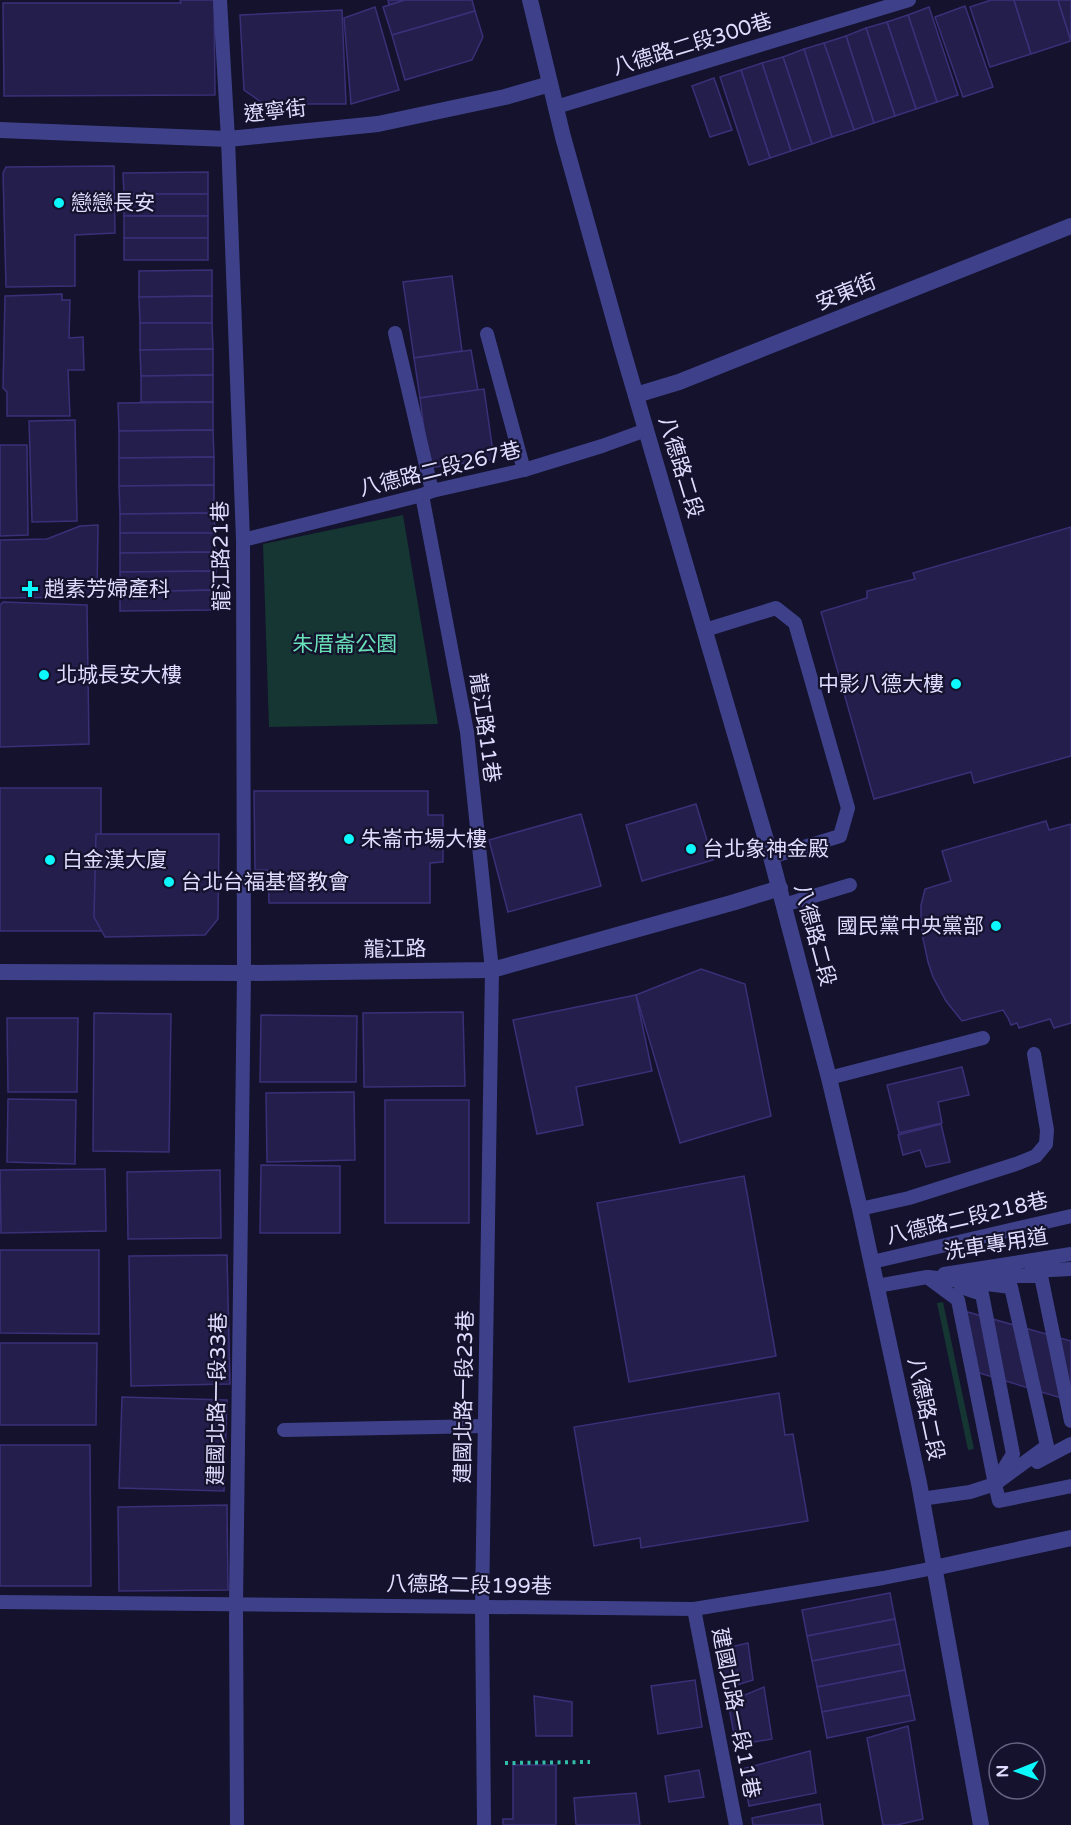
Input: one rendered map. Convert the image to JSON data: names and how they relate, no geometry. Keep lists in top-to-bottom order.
{
  "streets": {
    "street": [
      "遼寧街",
      "安東街",
      "八德路二段",
      "龍江路"
    ],
    "lane": [
      "八德路二段300巷",
      "八德路二段267巷",
      "龍江路21巷",
      "龍江路11巷",
      "八德路二段218巷",
      "洗車專用道",
      "建國北路一段23巷",
      "建國北路一段33巷",
      "八德路二段199巷",
      "建國北路一段11巷"
    ]
  },
  "crossings": [
    ["八德路二段300巷", "八德路二段"],
    ["遼寧街", "八德路二段"],
    ["遼寧街", "龍江路21巷"],
    ["安東街", "八德路二段"],
    ["八德路二段", "八德路二段267巷"],
    ["八德路二段", "龍江路"],
    ["八德路二段", "八德路二段218巷"],
    ["八德路二段", "八德路二段199巷"],
    ["八德路二段267巷", "龍江路21巷"],
    ["八德路二段267巷", "龍江路11巷"],
    ["龍江路21巷", "龍江路"],
    ["龍江路21巷", "建國北路一段33巷"],
    ["龍江路11巷", "龍江路"],
    ["龍江路11巷", "建國北路一段23巷"],
    ["龍江路", "建國北路一段23巷"],
    ["龍江路", "建國北路一段33巷"],
    ["建國北路一段23巷", "八德路二段199巷"],
    ["建國北路一段33巷", "八德路二段199巷"],
    ["八德路二段199巷", "建國北路一段11巷"]
  ],
  "parks": ["朱厝崙公園"],
  "places": {
    "other": [
      "戀戀長安",
      "北城長安大樓",
      "中影八德大樓",
      "朱崙市場大樓",
      "台北象神金殿",
      "白金漢大廈",
      "台北台福基督教會",
      "國民黨中央黨部"
    ],
    "health": ["趙素芳婦產科"]
  },
  "north": "left"
}
